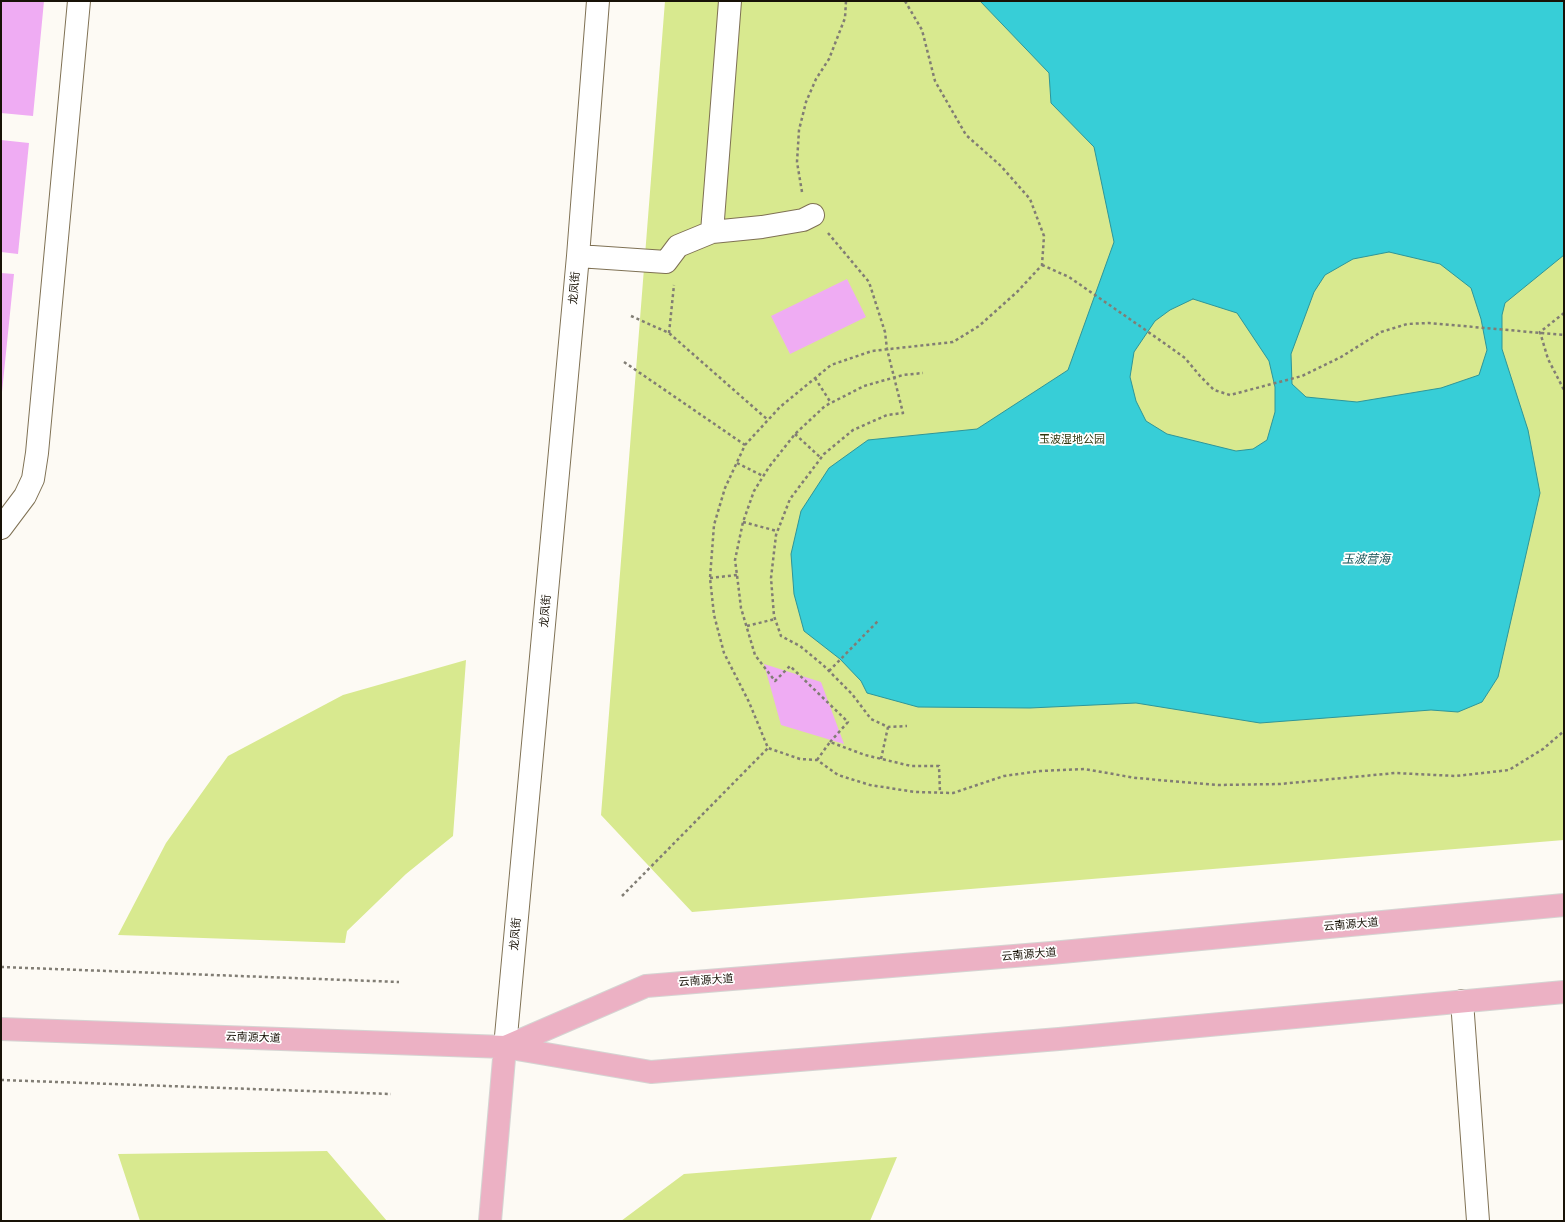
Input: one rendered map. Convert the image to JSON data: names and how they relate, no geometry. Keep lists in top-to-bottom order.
{
  "streets": {
    "main road": ["龙凤街", "云南源大道"]
  },
  "crossings": [
    ["龙凤街", "云南源大道"]
  ],
  "water": ["玉波营海"],
  "parks": ["玉波湿地公园"]
}
